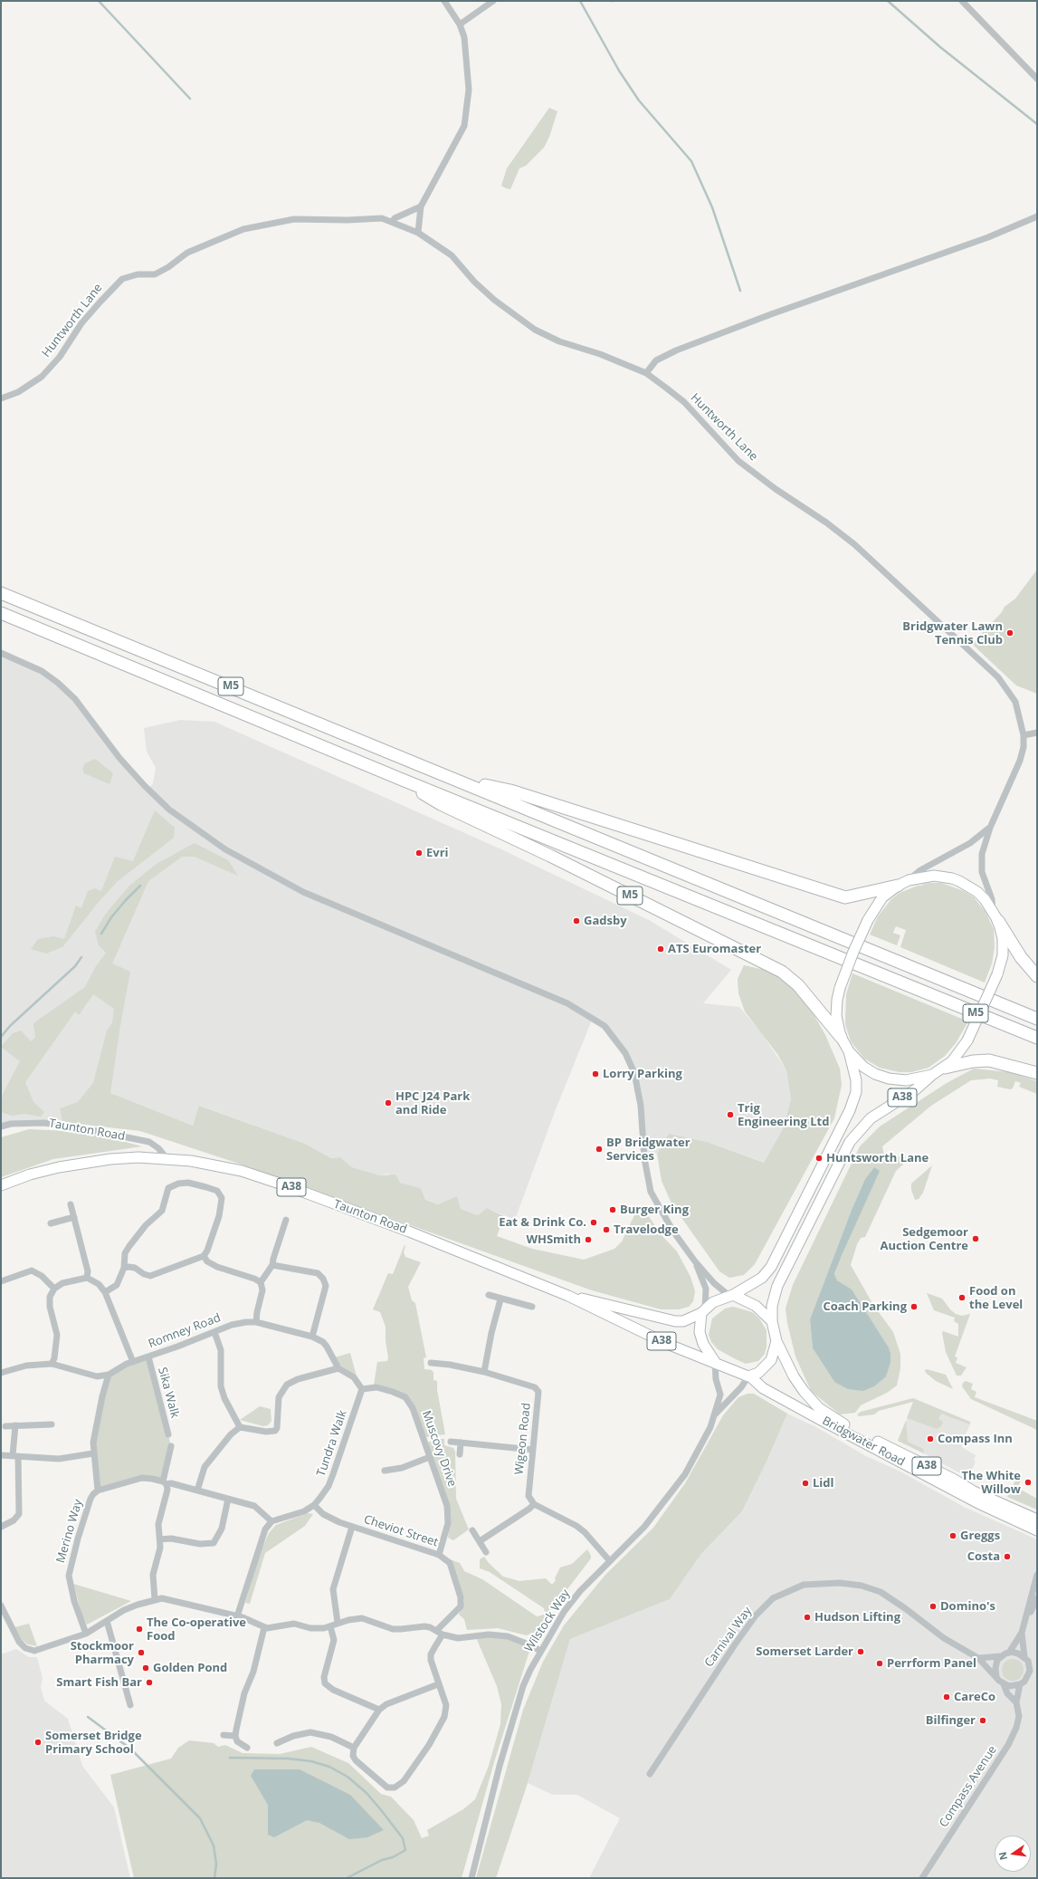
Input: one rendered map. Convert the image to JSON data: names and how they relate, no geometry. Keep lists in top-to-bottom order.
{
  "streets": {
    "highway": ["M5"],
    "main road": ["A38", "Taunton Road", "Bridgwater Road"],
    "street": [
      "Huntworth Lane",
      "Romney Road",
      "Sika Walk",
      "Wigeon Road",
      "Tundra Walk",
      "Muscovy Drive",
      "Merino Way",
      "Cheviot Street",
      "Wilstock Way",
      "Carnival Way",
      "Compass Avenue"
    ]
  },
  "crossings": [
    ["Huntworth Lane", "M5"],
    ["A38", "Taunton Road"],
    ["A38", "Bridgwater Road"],
    ["A38", "Wilstock Way"],
    ["Taunton Road", "Bridgwater Road"],
    ["Taunton Road", "Wilstock Way"],
    ["Romney Road", "Sika Walk"],
    ["Bridgwater Road", "Wilstock Way"],
    ["Tundra Walk", "Muscovy Drive"],
    ["Tundra Walk", "Merino Way"],
    ["Tundra Walk", "Cheviot Street"],
    ["Muscovy Drive", "Cheviot Street"],
    ["Carnival Way", "Compass Avenue"]
  ],
  "places": [
    "Bridgwater Lawn Tennis Club",
    "Evri",
    "Gadsby",
    "ATS Euromaster",
    "Lorry Parking",
    "HPC J24 Park and Ride",
    "Trig Engineering Ltd",
    "BP Bridgwater Services",
    "Huntsworth Lane",
    "Burger King",
    "Eat & Drink Co.",
    "Travelodge",
    "Sedgemoor Auction Centre",
    "WHSmith",
    "Food on the Level",
    "Coach Parking",
    "Compass Inn",
    "The White Willow",
    "Lidl",
    "Greggs",
    "Costa",
    "Domino's",
    "Hudson Lifting",
    "The Co-operative Food",
    "Somerset Larder",
    "Stockmoor Pharmacy",
    "Perrform Panel",
    "Golden Pond",
    "Smart Fish Bar",
    "CareCo",
    "Bilfinger",
    "Somerset Bridge Primary School"
  ],
  "north": "left"
}
